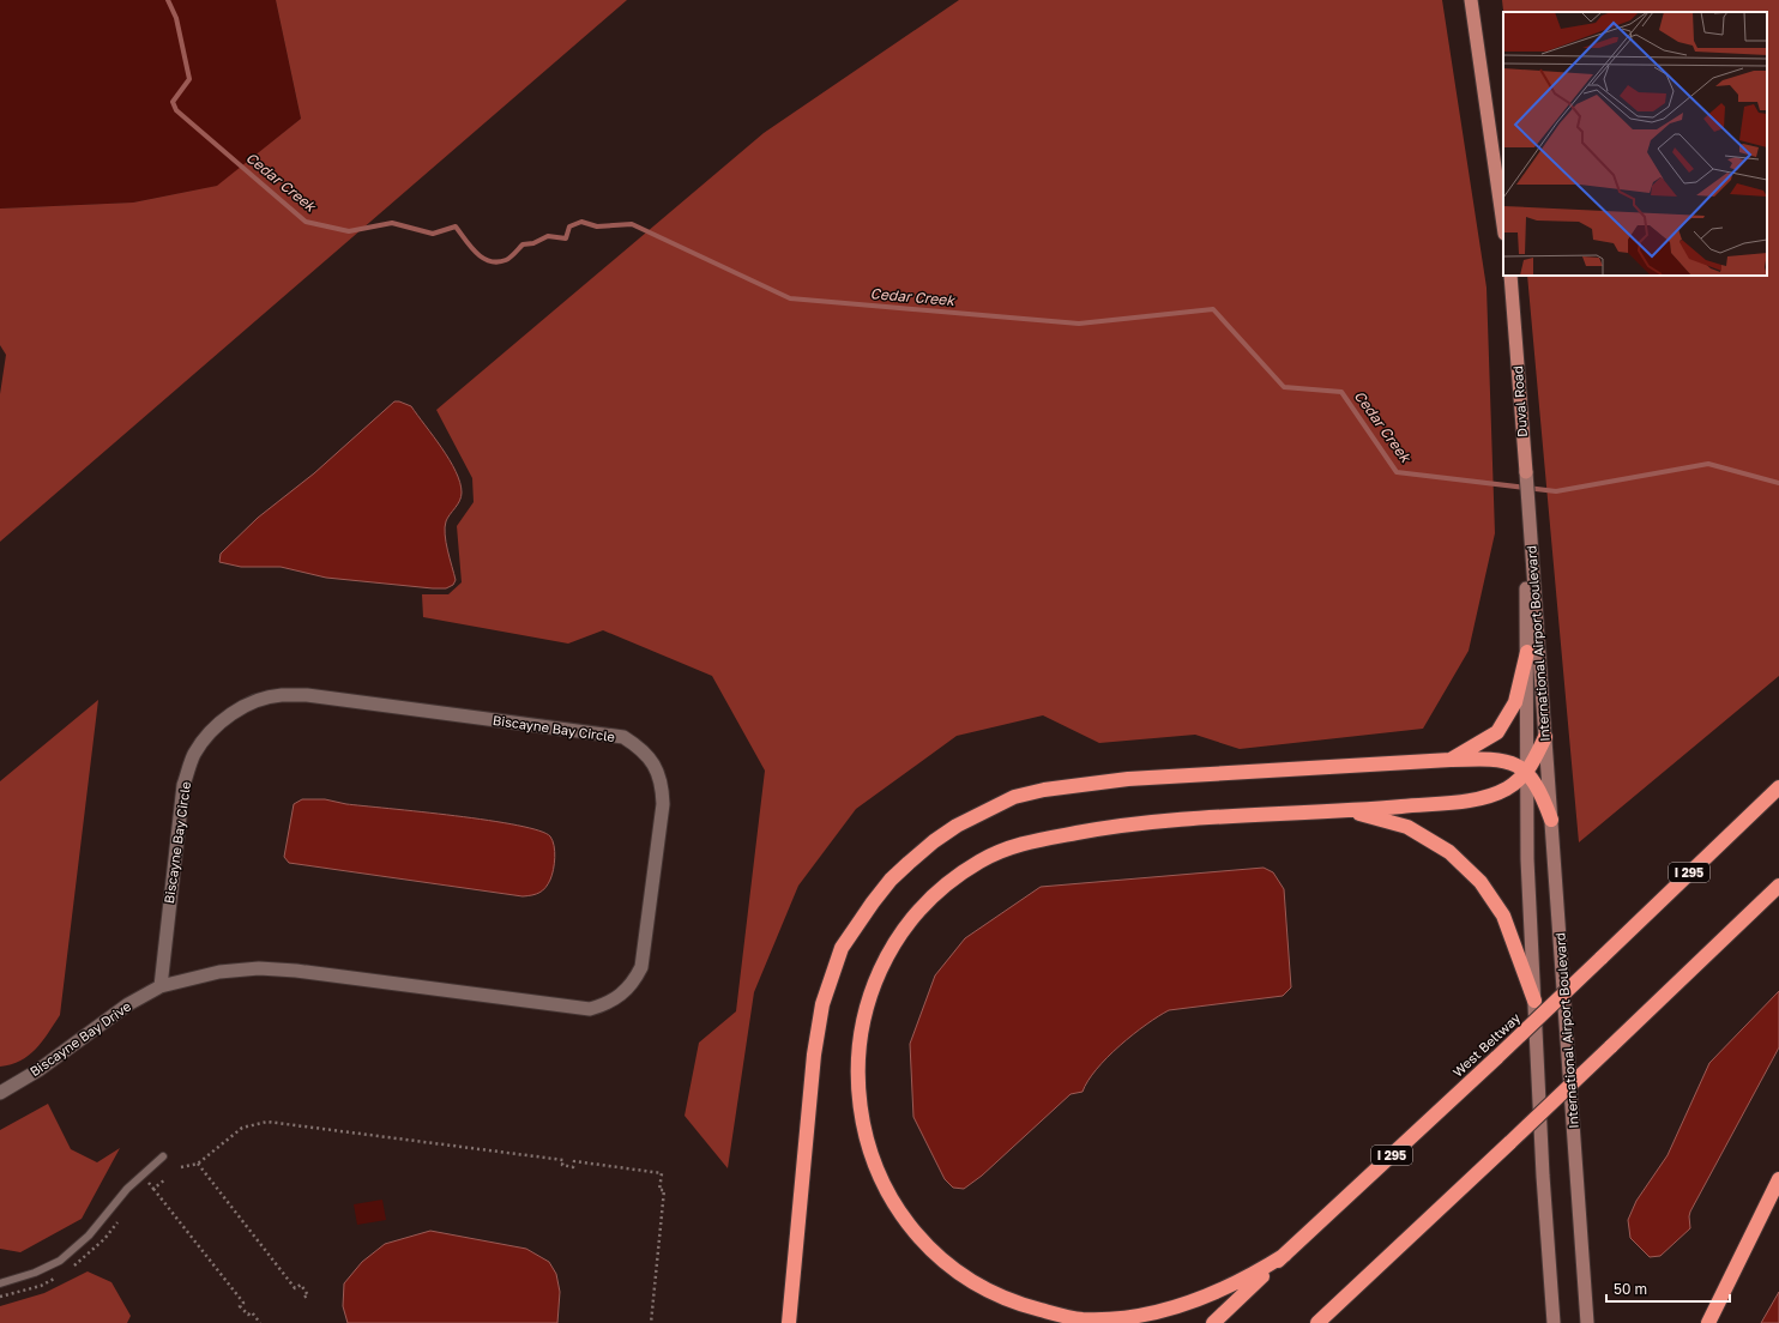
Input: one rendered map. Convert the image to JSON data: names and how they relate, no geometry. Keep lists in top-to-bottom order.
{
  "streets": {
    "highway": ["I 295", "West Beltway"],
    "main road": ["Duval Road", "International Airport Boulevard"],
    "street": ["Biscayne Bay Circle", "Biscayne Bay Drive"]
  },
  "crossings": [
    ["Duval Road", "International Airport Boulevard"],
    ["Biscayne Bay Circle", "Biscayne Bay Drive"]
  ],
  "water": ["Cedar Creek"],
  "scale_bar": "50 m"
}
